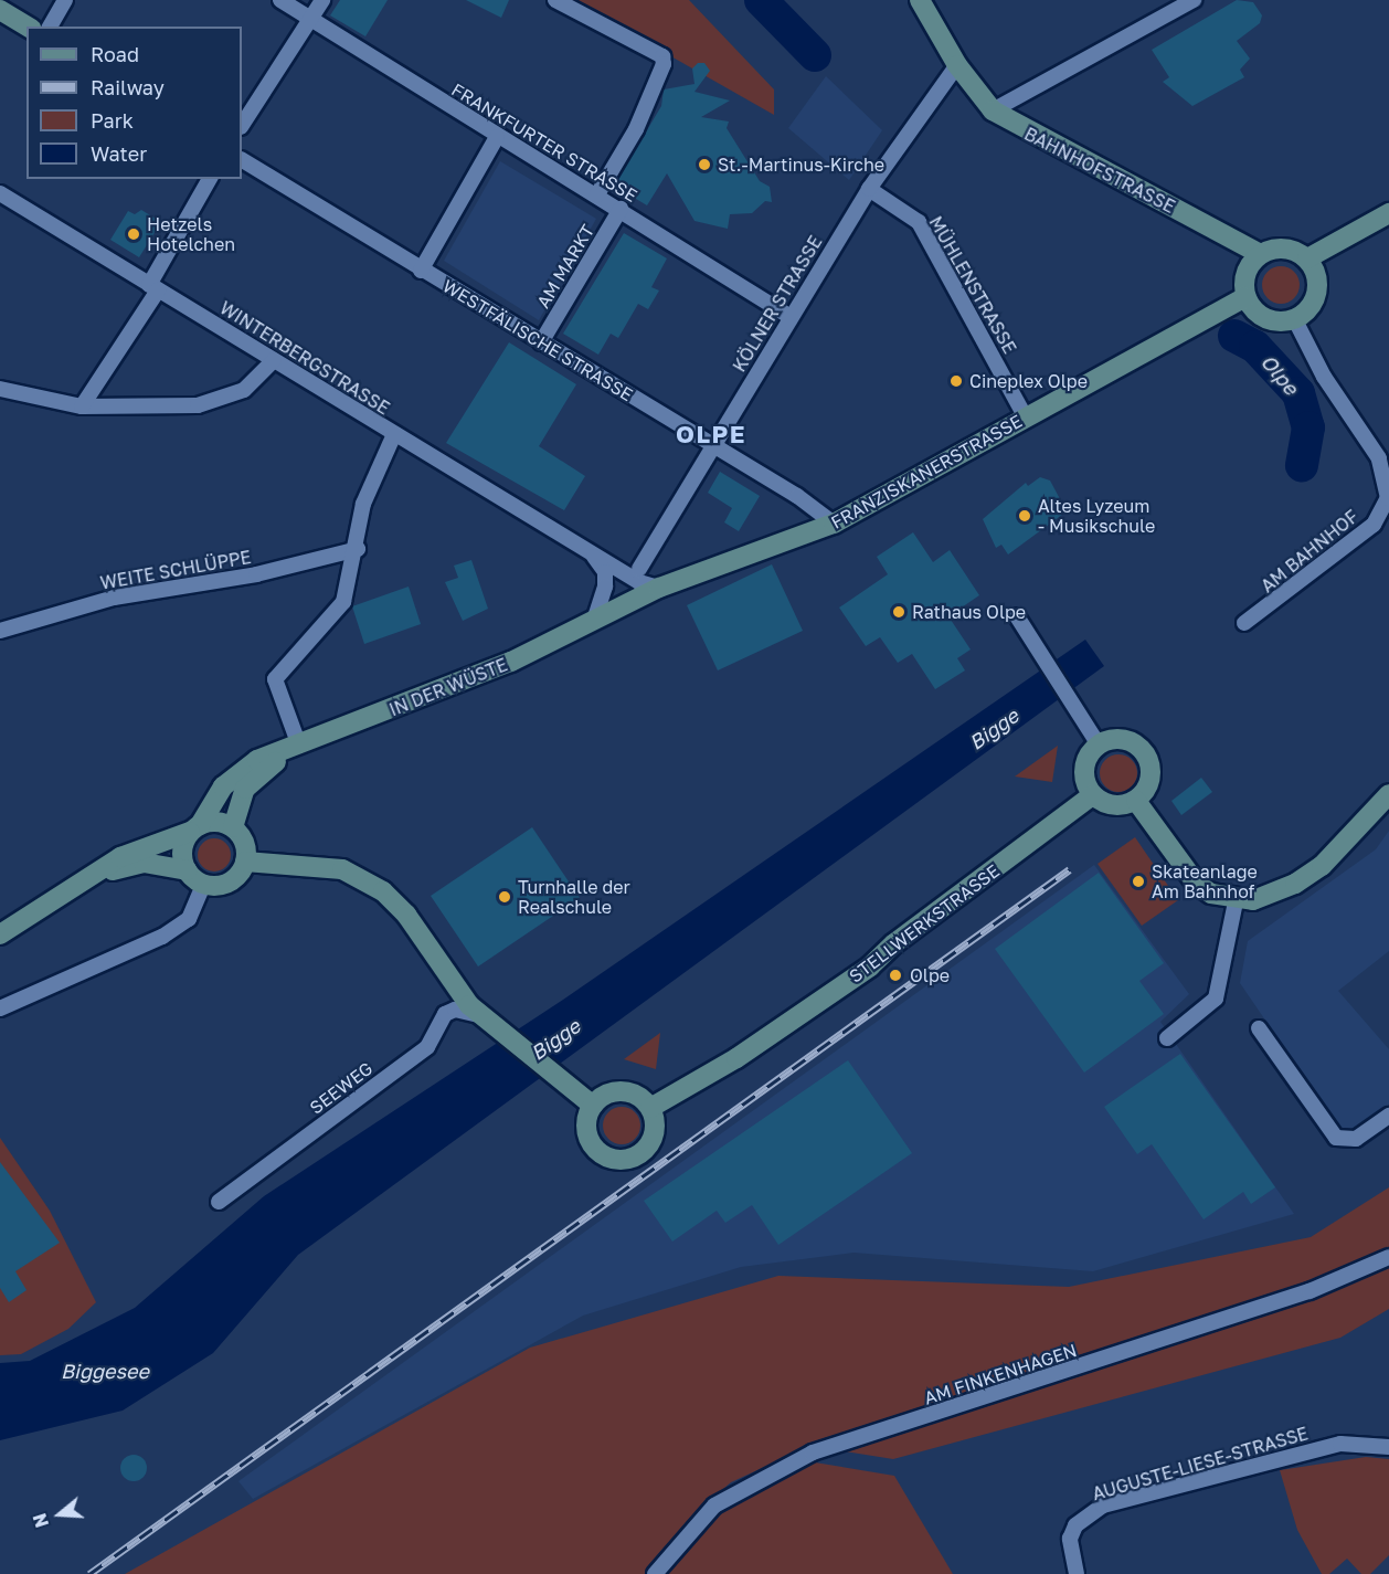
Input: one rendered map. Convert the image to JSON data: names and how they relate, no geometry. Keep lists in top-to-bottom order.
{
  "streets": {
    "main road": [
      "BAHNHOFSTRASSE",
      "FRANZISKANERSTRASSE",
      "IN DER WÜSTE",
      "STELLWERKSTRASSE"
    ],
    "street": [
      "FRANKFURTER STRASSE",
      "AM MARKT",
      "MÜHLENSTRASSE",
      "KÖLNER STRASSE",
      "WESTFÄLISCHE STRASSE",
      "WINTERBERGSTRASSE",
      "AM BAHNHOF",
      "WEITE SCHLÜPPE",
      "SEEWEG",
      "AM FINKENHAGEN",
      "AUGUSTE-LIESE-STRASSE"
    ]
  },
  "crossings": [
    ["FRANKFURTER STRASSE", "AM MARKT"],
    ["FRANKFURTER STRASSE", "KÖLNER STRASSE"],
    ["BAHNHOFSTRASSE", "KÖLNER STRASSE"],
    ["BAHNHOFSTRASSE", "FRANZISKANERSTRASSE"],
    ["AM MARKT", "WESTFÄLISCHE STRASSE"],
    ["MÜHLENSTRASSE", "KÖLNER STRASSE"],
    ["MÜHLENSTRASSE", "FRANZISKANERSTRASSE"],
    ["KÖLNER STRASSE", "WESTFÄLISCHE STRASSE"],
    ["WESTFÄLISCHE STRASSE", "FRANZISKANERSTRASSE"],
    ["WINTERBERGSTRASSE", "FRANZISKANERSTRASSE"],
    ["FRANZISKANERSTRASSE", "IN DER WÜSTE"]
  ],
  "districts": ["OLPE"],
  "water": ["Olpe", "Bigge", "Biggesee"],
  "places": [
    "St.-Martinus-Kirche",
    "Hetzels Hotelchen",
    "Cineplex Olpe",
    "Altes Lyzeum - Musikschule",
    "Rathaus Olpe",
    "Skateanlage Am Bahnhof",
    "Turnhalle der Realschule",
    "Olpe"
  ],
  "legend": [
    "Road",
    "Railway",
    "Park",
    "Water"
  ],
  "north": "left"
}
